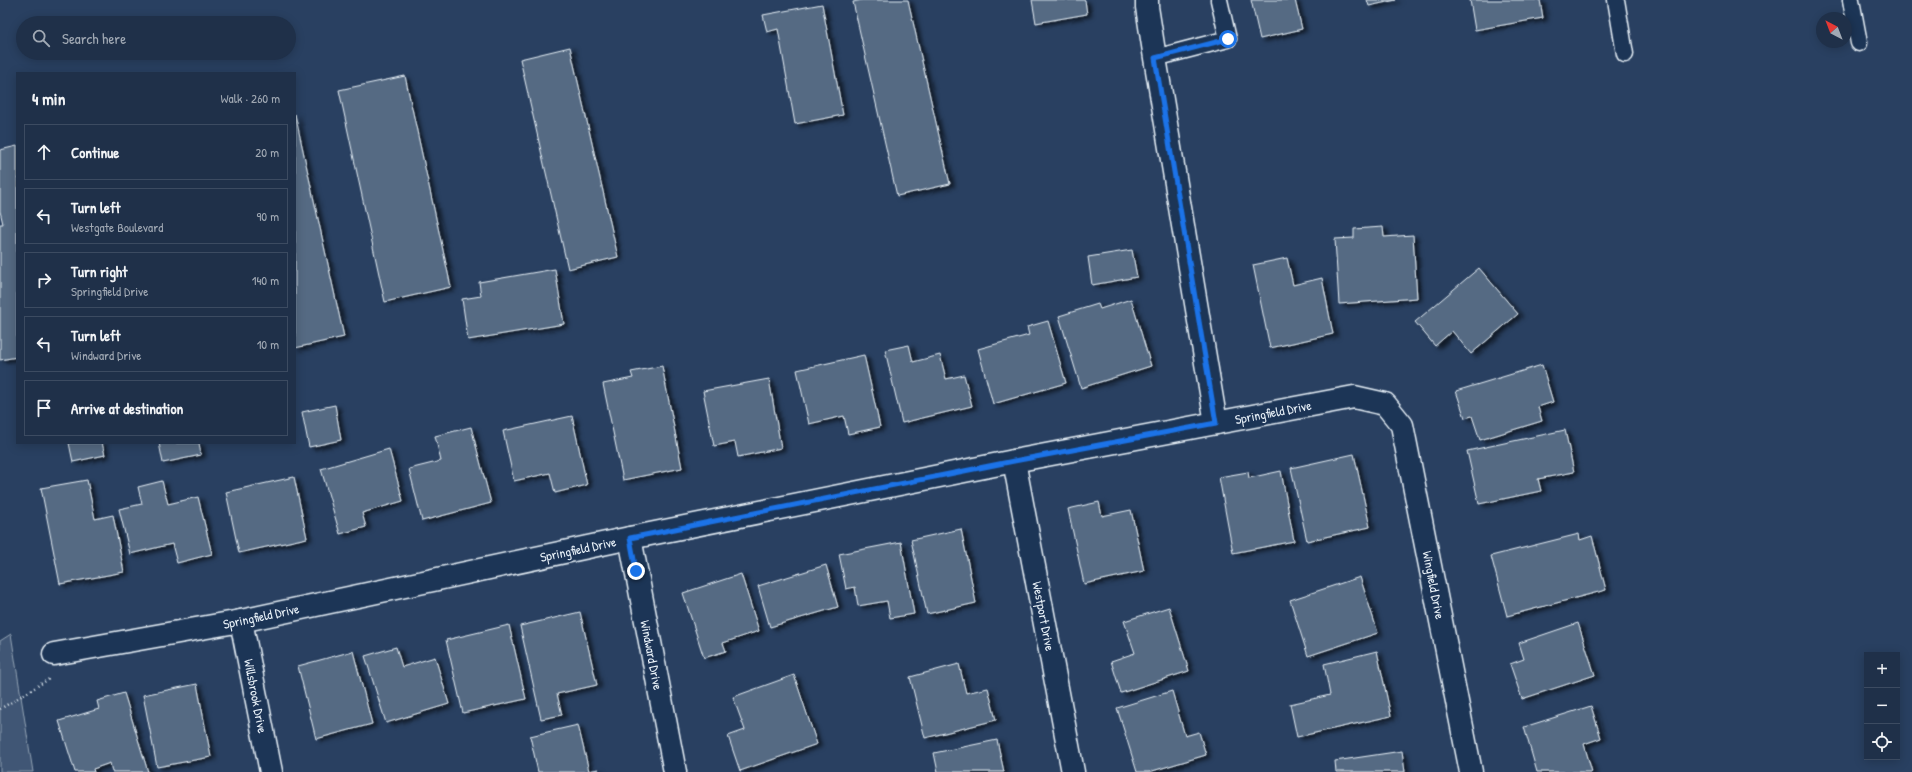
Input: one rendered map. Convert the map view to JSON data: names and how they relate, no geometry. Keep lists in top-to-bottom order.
{
  "streets": {
    "street": [
      "Springfield Drive",
      "Wingfield Drive",
      "Westport Drive",
      "Windward Drive",
      "Willsbrook Drive"
    ]
  },
  "crossings": [
    ["Springfield Drive", "Wingfield Drive"],
    ["Springfield Drive", "Westport Drive"],
    ["Springfield Drive", "Windward Drive"],
    ["Springfield Drive", "Willsbrook Drive"]
  ],
  "north": "top left",
  "page": {
    "search": "Search here",
    "heading": ["4 min", "Walk · 260 m"],
    "list": [
      ["Continue", "20 m"],
      ["Turn left", "Westgate Boulevard", "90 m"],
      ["Turn right", "Springfield Drive", "140 m"],
      ["Turn left", "Windward Drive", "10 m"],
      "Arrive at destination"
    ],
    "map_buttons": ["+", "−"]
  }
}
